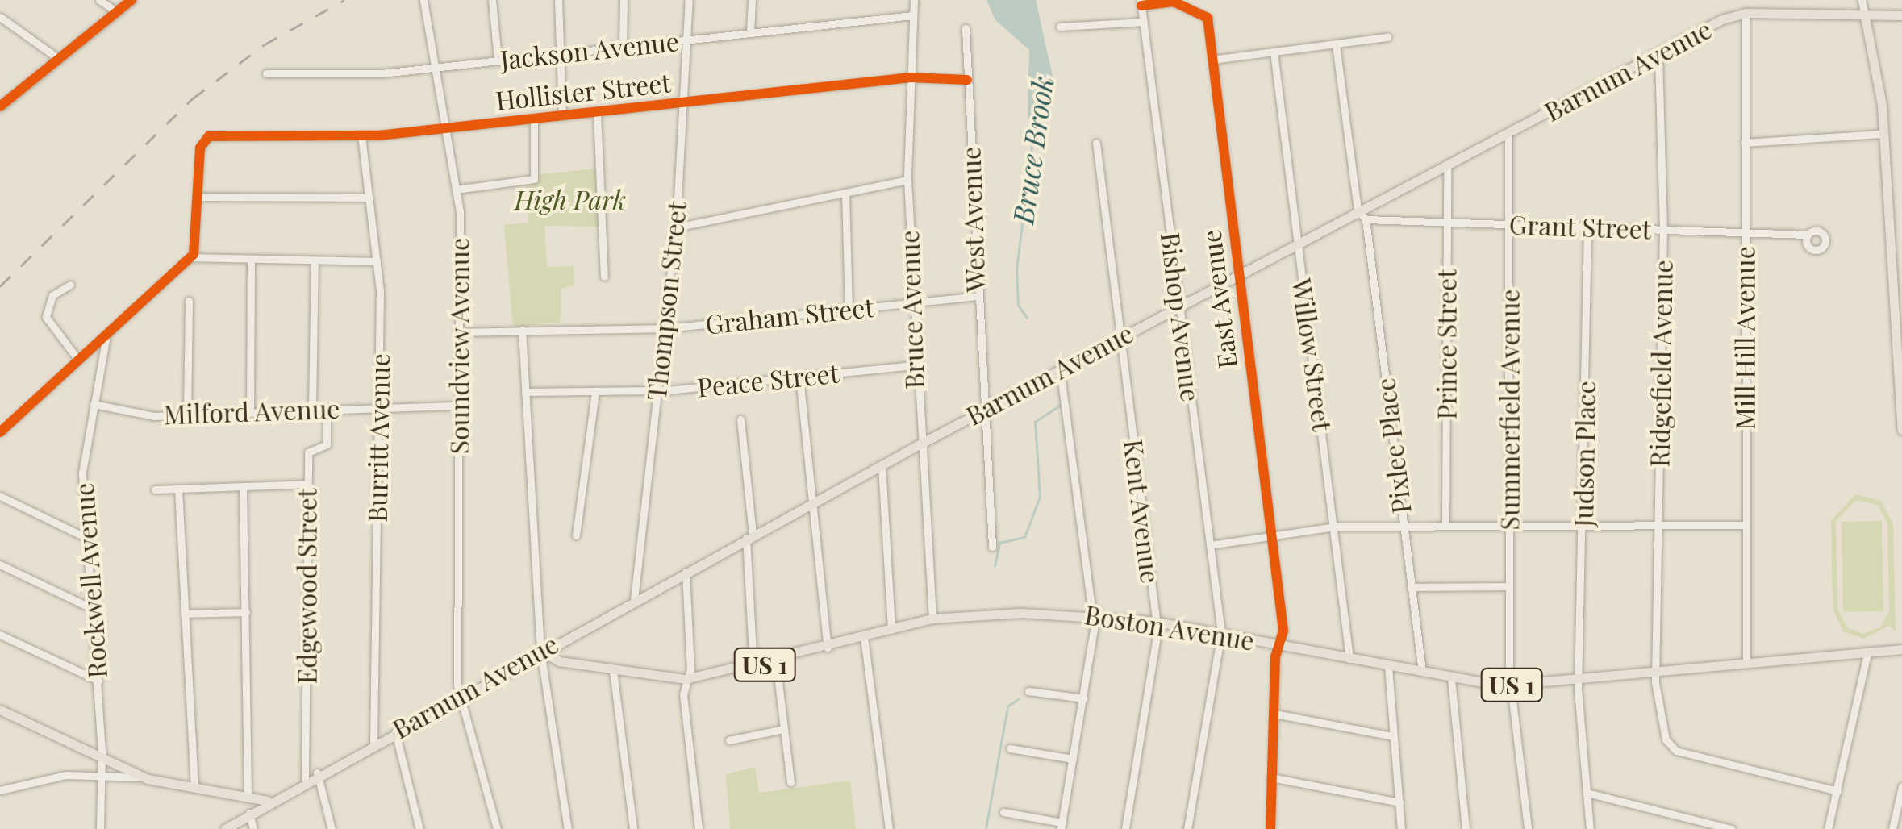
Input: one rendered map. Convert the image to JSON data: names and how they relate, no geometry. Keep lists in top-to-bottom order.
{
  "streets": {
    "main road": ["Barnum Avenue", "Boston Avenue", "US 1"],
    "street": [
      "Jackson Avenue",
      "Hollister Street",
      "West Avenue",
      "Grant Street",
      "East Avenue",
      "Thompson Street",
      "Bruce Avenue",
      "Graham Street",
      "Bishop Avenue",
      "Mill Hill Avenue",
      "Prince Street",
      "Soundview Avenue",
      "Willow Street",
      "Ridgefield Avenue",
      "Peace Street",
      "Summerfield Avenue",
      "Milford Avenue",
      "Burritt Avenue",
      "Pixlee Place",
      "Judson Place",
      "Kent Avenue",
      "Rockwell Avenue",
      "Edgewood Street"
    ]
  },
  "crossings": [
    ["Jackson Avenue", "Thompson Street"],
    ["Jackson Avenue", "Bruce Avenue"],
    ["Jackson Avenue", "Soundview Avenue"],
    ["Barnum Avenue", "West Avenue"],
    ["Barnum Avenue", "East Avenue"],
    ["Barnum Avenue", "Thompson Street"],
    ["Barnum Avenue", "Bruce Avenue"],
    ["Barnum Avenue", "Bishop Avenue"],
    ["Barnum Avenue", "Mill Hill Avenue"],
    ["Barnum Avenue", "Prince Street"],
    ["Barnum Avenue", "Soundview Avenue"],
    ["Barnum Avenue", "Willow Street"],
    ["Barnum Avenue", "Ridgefield Avenue"],
    ["Barnum Avenue", "Summerfield Avenue"],
    ["Barnum Avenue", "Burritt Avenue"],
    ["Barnum Avenue", "Kent Avenue"],
    ["Barnum Avenue", "Edgewood Street"],
    ["Barnum Avenue", "Boston Avenue"],
    ["Hollister Street", "West Avenue"],
    ["Hollister Street", "Thompson Street"],
    ["Hollister Street", "Bruce Avenue"],
    ["Hollister Street", "Soundview Avenue"],
    ["Hollister Street", "Burritt Avenue"],
    ["West Avenue", "Graham Street"],
    ["Grant Street", "Mill Hill Avenue"],
    ["Grant Street", "Prince Street"],
    ["Grant Street", "Ridgefield Avenue"],
    ["Grant Street", "Summerfield Avenue"],
    ["Grant Street", "Pixlee Place"],
    ["Grant Street", "Judson Place"],
    ["East Avenue", "Bishop Avenue"],
    ["East Avenue", "Boston Avenue"],
    ["Thompson Street", "Graham Street"],
    ["Thompson Street", "Peace Street"],
    ["Bruce Avenue", "Graham Street"],
    ["Bruce Avenue", "Peace Street"],
    ["Bruce Avenue", "Boston Avenue"],
    ["Graham Street", "Soundview Avenue"],
    ["Bishop Avenue", "Boston Avenue"],
    ["Mill Hill Avenue", "Boston Avenue"],
    ["Soundview Avenue", "Milford Avenue"],
    ["Willow Street", "Boston Avenue"],
    ["Ridgefield Avenue", "Boston Avenue"],
    ["Summerfield Avenue", "Boston Avenue"],
    ["Milford Avenue", "Burritt Avenue"],
    ["Milford Avenue", "Rockwell Avenue"],
    ["Milford Avenue", "Edgewood Street"],
    ["Pixlee Place", "Boston Avenue"],
    ["Judson Place", "Boston Avenue"],
    ["Kent Avenue", "Boston Avenue"]
  ],
  "water": ["Bruce Brook"],
  "parks": ["High Park"]
}
